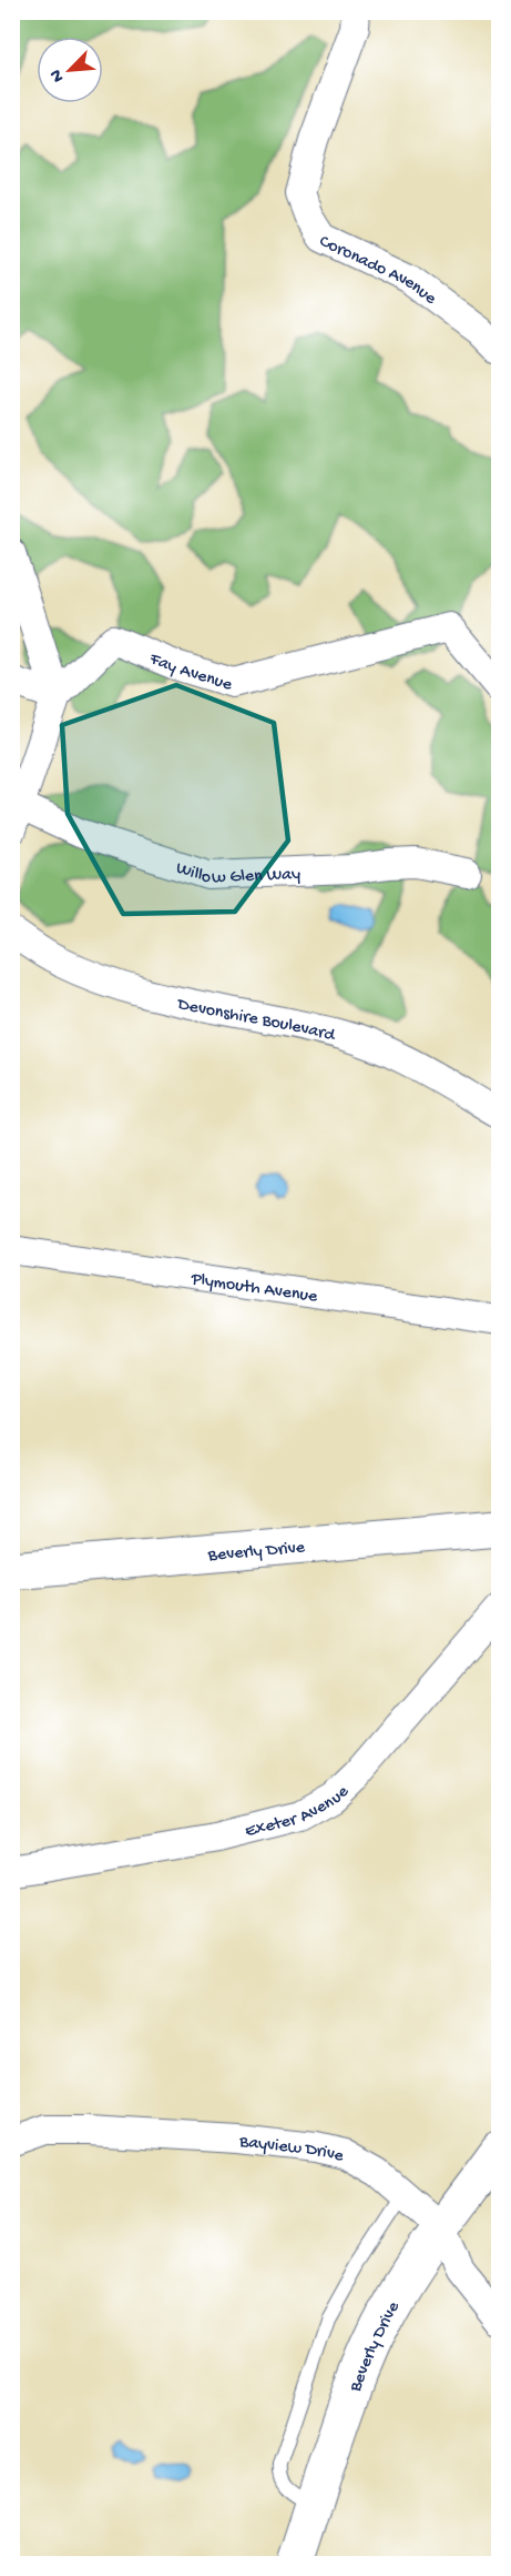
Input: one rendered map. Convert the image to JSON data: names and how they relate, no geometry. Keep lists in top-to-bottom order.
{
  "streets": {
    "street": [
      "Coronado Avenue",
      "Fay Avenue",
      "Willow Glen Way",
      "Devonshire Boulevard",
      "Plymouth Avenue",
      "Beverly Drive",
      "Exeter Avenue",
      "Bayview Drive"
    ]
  },
  "crossings": [
    ["Fay Avenue", "Willow Glen Way"],
    ["Beverly Drive", "Bayview Drive"]
  ],
  "north": "bottom left"
}
